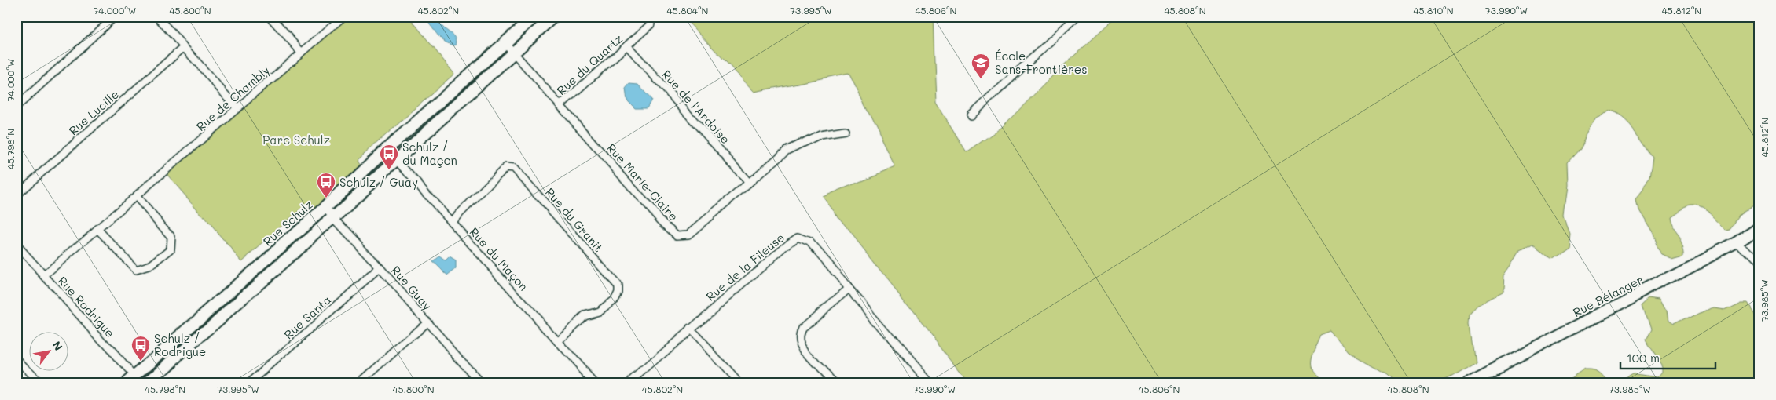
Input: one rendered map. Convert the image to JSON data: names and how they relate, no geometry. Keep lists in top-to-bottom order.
{
  "streets": {
    "street": [
      "Rue du Quartz",
      "Rue de Chambly",
      "Rue de l'Ardoise",
      "Rue Lucille",
      "Rue Marie-Claire",
      "Rue du Granit",
      "Rue Schulz",
      "Rue du Maçon",
      "Rue de la Fileuse",
      "Rue Guay",
      "Rue Bélanger",
      "Rue Rodrigue",
      "Rue Santa"
    ]
  },
  "crossings": [
    ["Rue du Quartz", "Rue de l'Ardoise"],
    ["Rue du Quartz", "Rue Marie-Claire"],
    ["Rue de Chambly", "Rue Rodrigue"],
    ["Rue de l'Ardoise", "Rue Marie-Claire"],
    ["Rue Marie-Claire", "Rue Schulz"],
    ["Rue du Granit", "Rue du Maçon"],
    ["Rue Schulz", "Rue du Maçon"],
    ["Rue Schulz", "Rue Guay"],
    ["Rue Schulz", "Rue Rodrigue"],
    ["Rue Guay", "Rue Santa"]
  ],
  "parks": ["Parc Schulz"],
  "places": {
    "school or university": ["École Sans-Frontières"],
    "bus stop": ["Schulz / du Maçon", "Schulz / Guay", "Schulz / Rodrigue"]
  },
  "scale_bar": "100 m",
  "north": "top right",
  "coordinates": [
    "74.000°W",
    "45.800°N",
    "45.802°N",
    "45.804°N",
    "73.995°W",
    "45.806°N",
    "45.808°N",
    "45.810°N",
    "73.990°W",
    "45.812°N",
    "45.798°N",
    "73.985°W"
  ]
}
